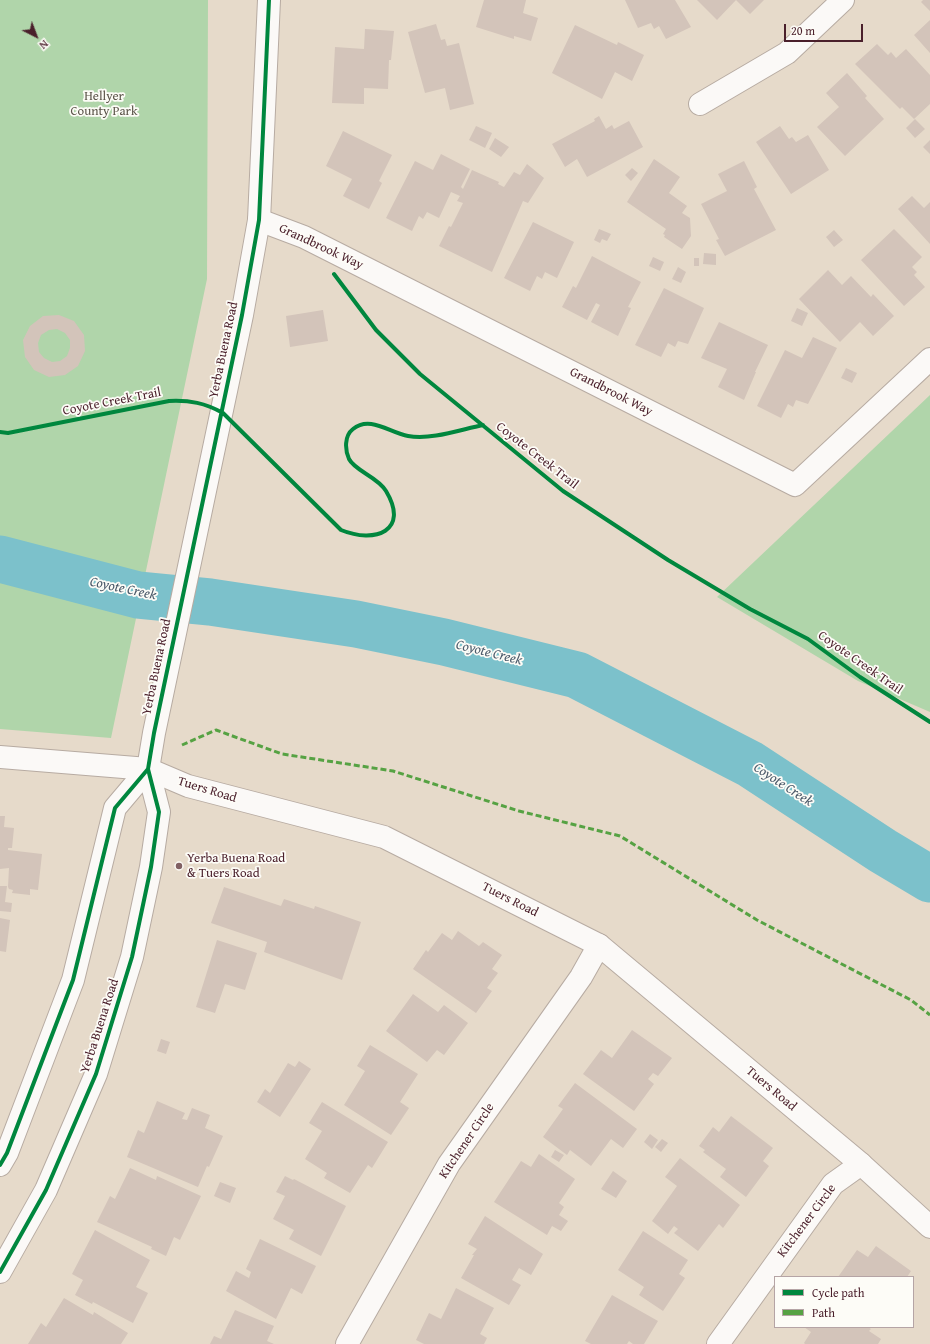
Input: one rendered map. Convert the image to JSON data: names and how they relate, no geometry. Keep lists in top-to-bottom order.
{
  "streets": {
    "street": [
      "Grandbrook Way",
      "Yerba Buena Road",
      "Tuers Road",
      "Kitchener Circle"
    ],
    "cycle path": ["Coyote Creek Trail"]
  },
  "crossings": [
    ["Grandbrook Way", "Yerba Buena Road"],
    ["Yerba Buena Road", "Tuers Road"],
    ["Tuers Road", "Kitchener Circle"]
  ],
  "water": ["Coyote Creek"],
  "parks": ["Hellyer County Park"],
  "places": ["Yerba Buena Road & Tuers Road"],
  "legend": ["Cycle path", "Path"],
  "scale_bar": "20 m",
  "north": "bottom right"
}
